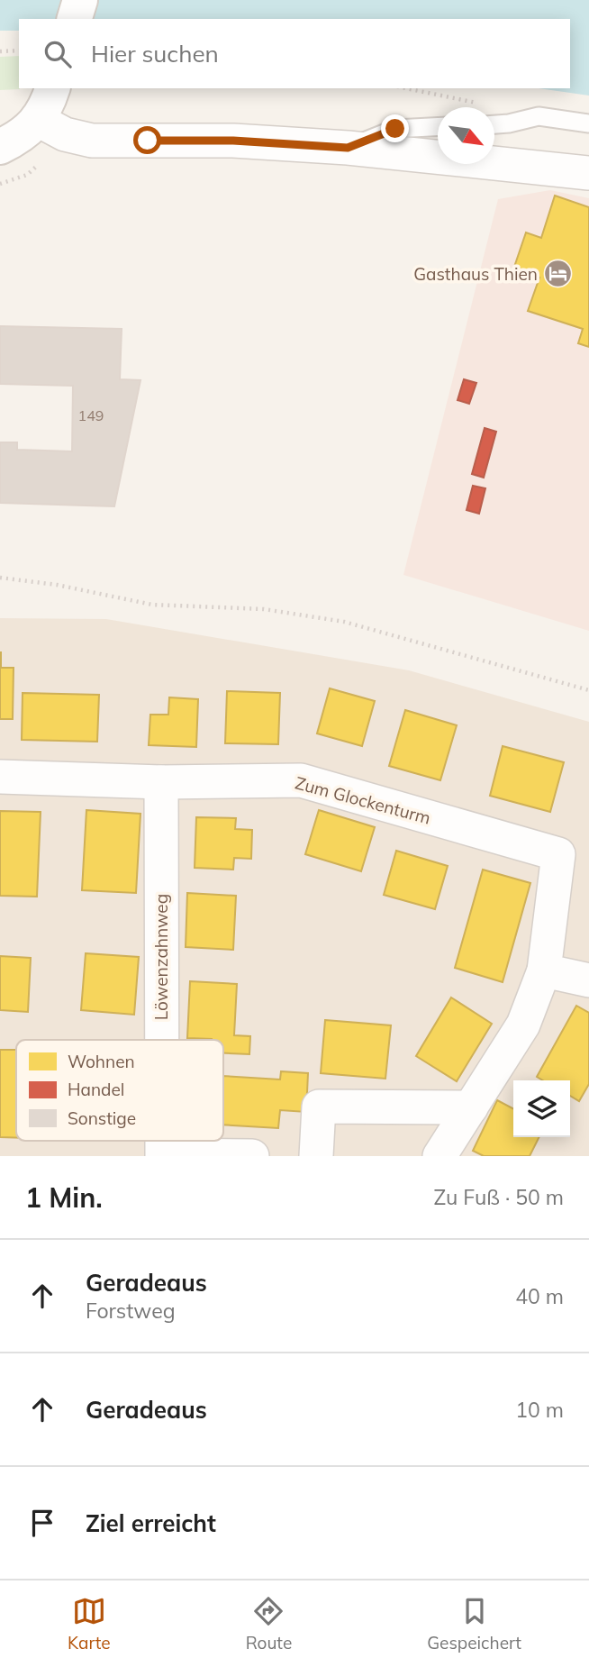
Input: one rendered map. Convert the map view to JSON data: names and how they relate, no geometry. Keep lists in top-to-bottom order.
{
  "streets": {
    "street": ["Zum Glockenturm", "Löwenzahnweg"]
  },
  "crossings": [
    ["Zum Glockenturm", "Löwenzahnweg"]
  ],
  "places": {
    "hotel": ["Gasthaus Thien"]
  },
  "house_numbers": ["149"],
  "legend": ["Wohnen", "Handel", "Sonstige"],
  "north": "bottom right",
  "page": {
    "search": "Hier suchen",
    "heading": ["1 Min.", "Zu Fuß · 50 m"],
    "list": [
      ["Geradeaus", "Forstweg", "40 m"],
      ["Geradeaus", "10 m"],
      "Ziel erreicht"
    ],
    "nav": ["Karte", "Route", "Gespeichert"]
  }
}
